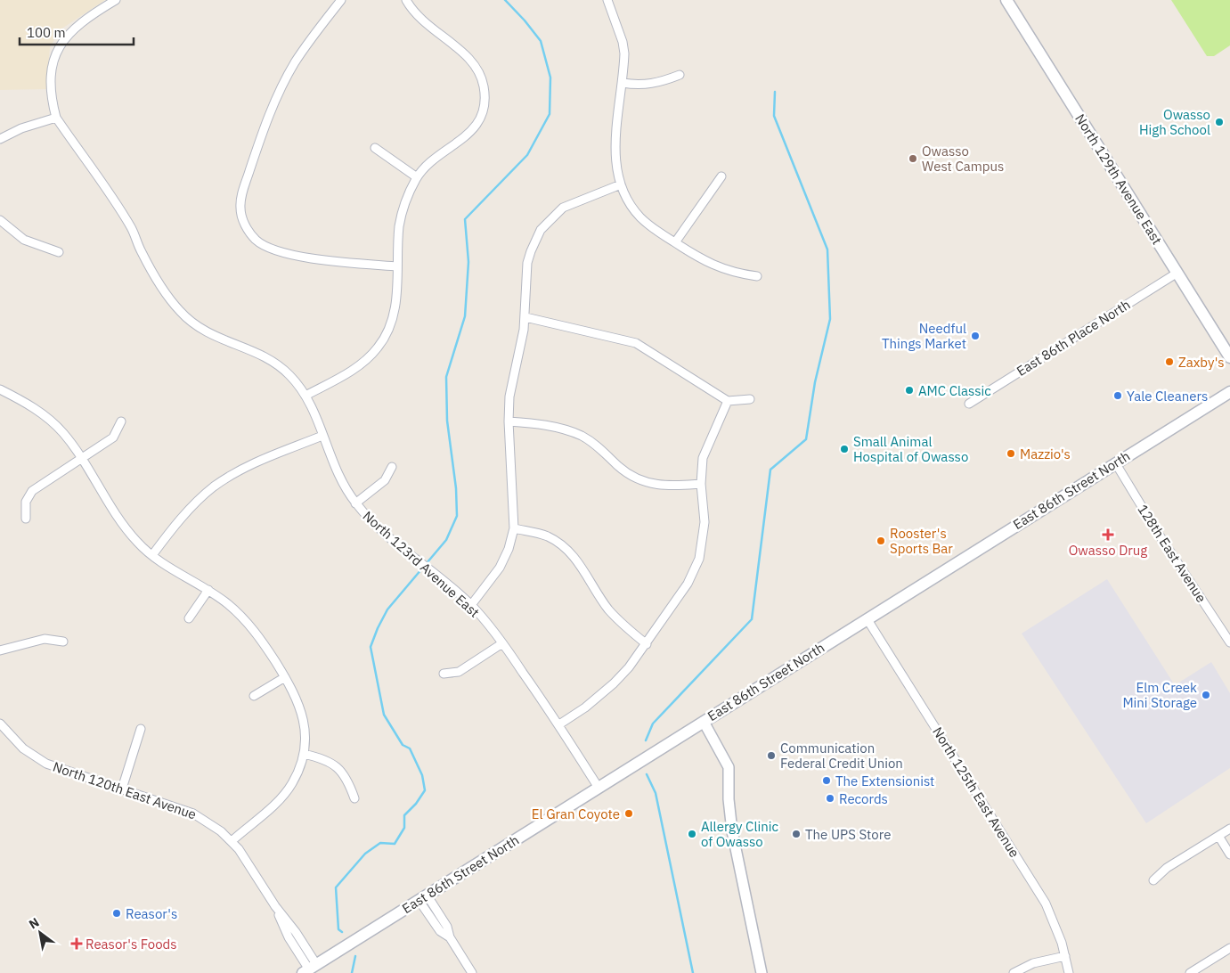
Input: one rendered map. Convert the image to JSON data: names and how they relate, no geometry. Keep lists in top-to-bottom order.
{
  "streets": {
    "main road": ["North 129th Avenue East", "East 86th Street North"],
    "street": [
      "East 86th Place North",
      "128th East Avenue",
      "North 123rd Avenue East",
      "North 120th East Avenue",
      "North 125th East Avenue"
    ]
  },
  "crossings": [
    ["North 129th Avenue East", "East 86th Place North"],
    ["East 86th Street North", "128th East Avenue"],
    ["East 86th Street North", "North 123rd Avenue East"],
    ["East 86th Street North", "North 120th East Avenue"],
    ["East 86th Street North", "North 125th East Avenue"]
  ],
  "places": {
    "other": [
      "Owasso High School",
      "Owasso West Campus",
      "Needful Things Market",
      "Zaxby's",
      "AMC Classic",
      "Yale Cleaners",
      "Small Animal Hospital of Owasso",
      "Mazzio's",
      "Rooster's Sports Bar",
      "Elm Creek Mini Storage",
      "Communication Federal Credit Union",
      "The Extensionist",
      "Records",
      "El Gran Coyote",
      "Allergy Clinic of Owasso",
      "The UPS Store",
      "Reasor's"
    ],
    "health": ["Owasso Drug", "Reasor's Foods"]
  },
  "scale_bar": "100 m",
  "north": "top left"
}
